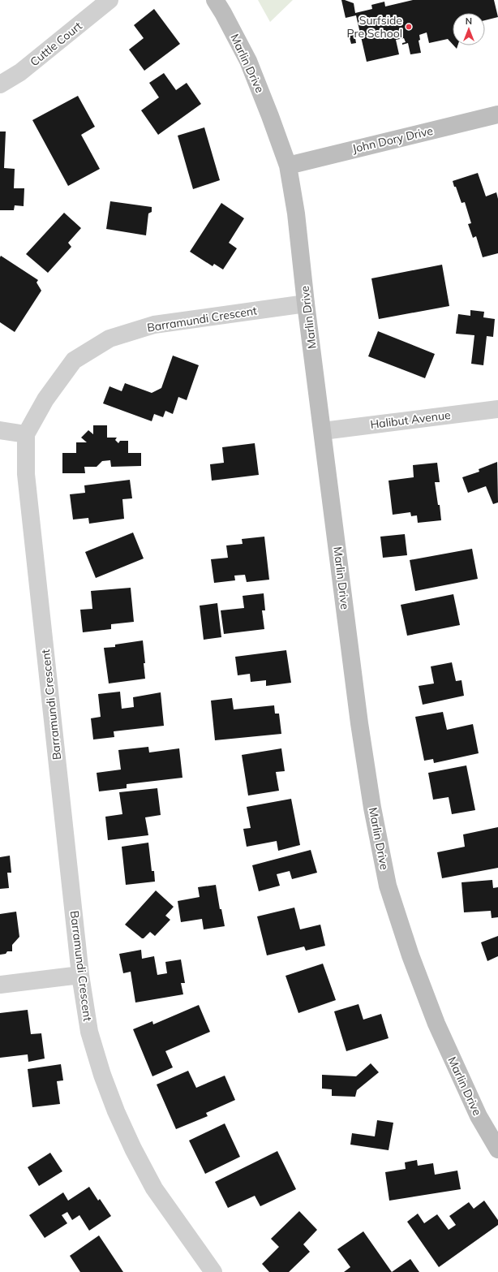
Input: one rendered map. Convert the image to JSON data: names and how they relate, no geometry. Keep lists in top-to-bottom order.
{
  "streets": {
    "street": [
      "Cuttle Court",
      "Marlin Drive",
      "John Dory Drive",
      "Barramundi Crescent",
      "Halibut Avenue"
    ]
  },
  "crossings": [
    ["Marlin Drive", "John Dory Drive"],
    ["Marlin Drive", "Barramundi Crescent"],
    ["Marlin Drive", "Halibut Avenue"]
  ],
  "places": ["Surfside Pre School"],
  "north": "top"
}
